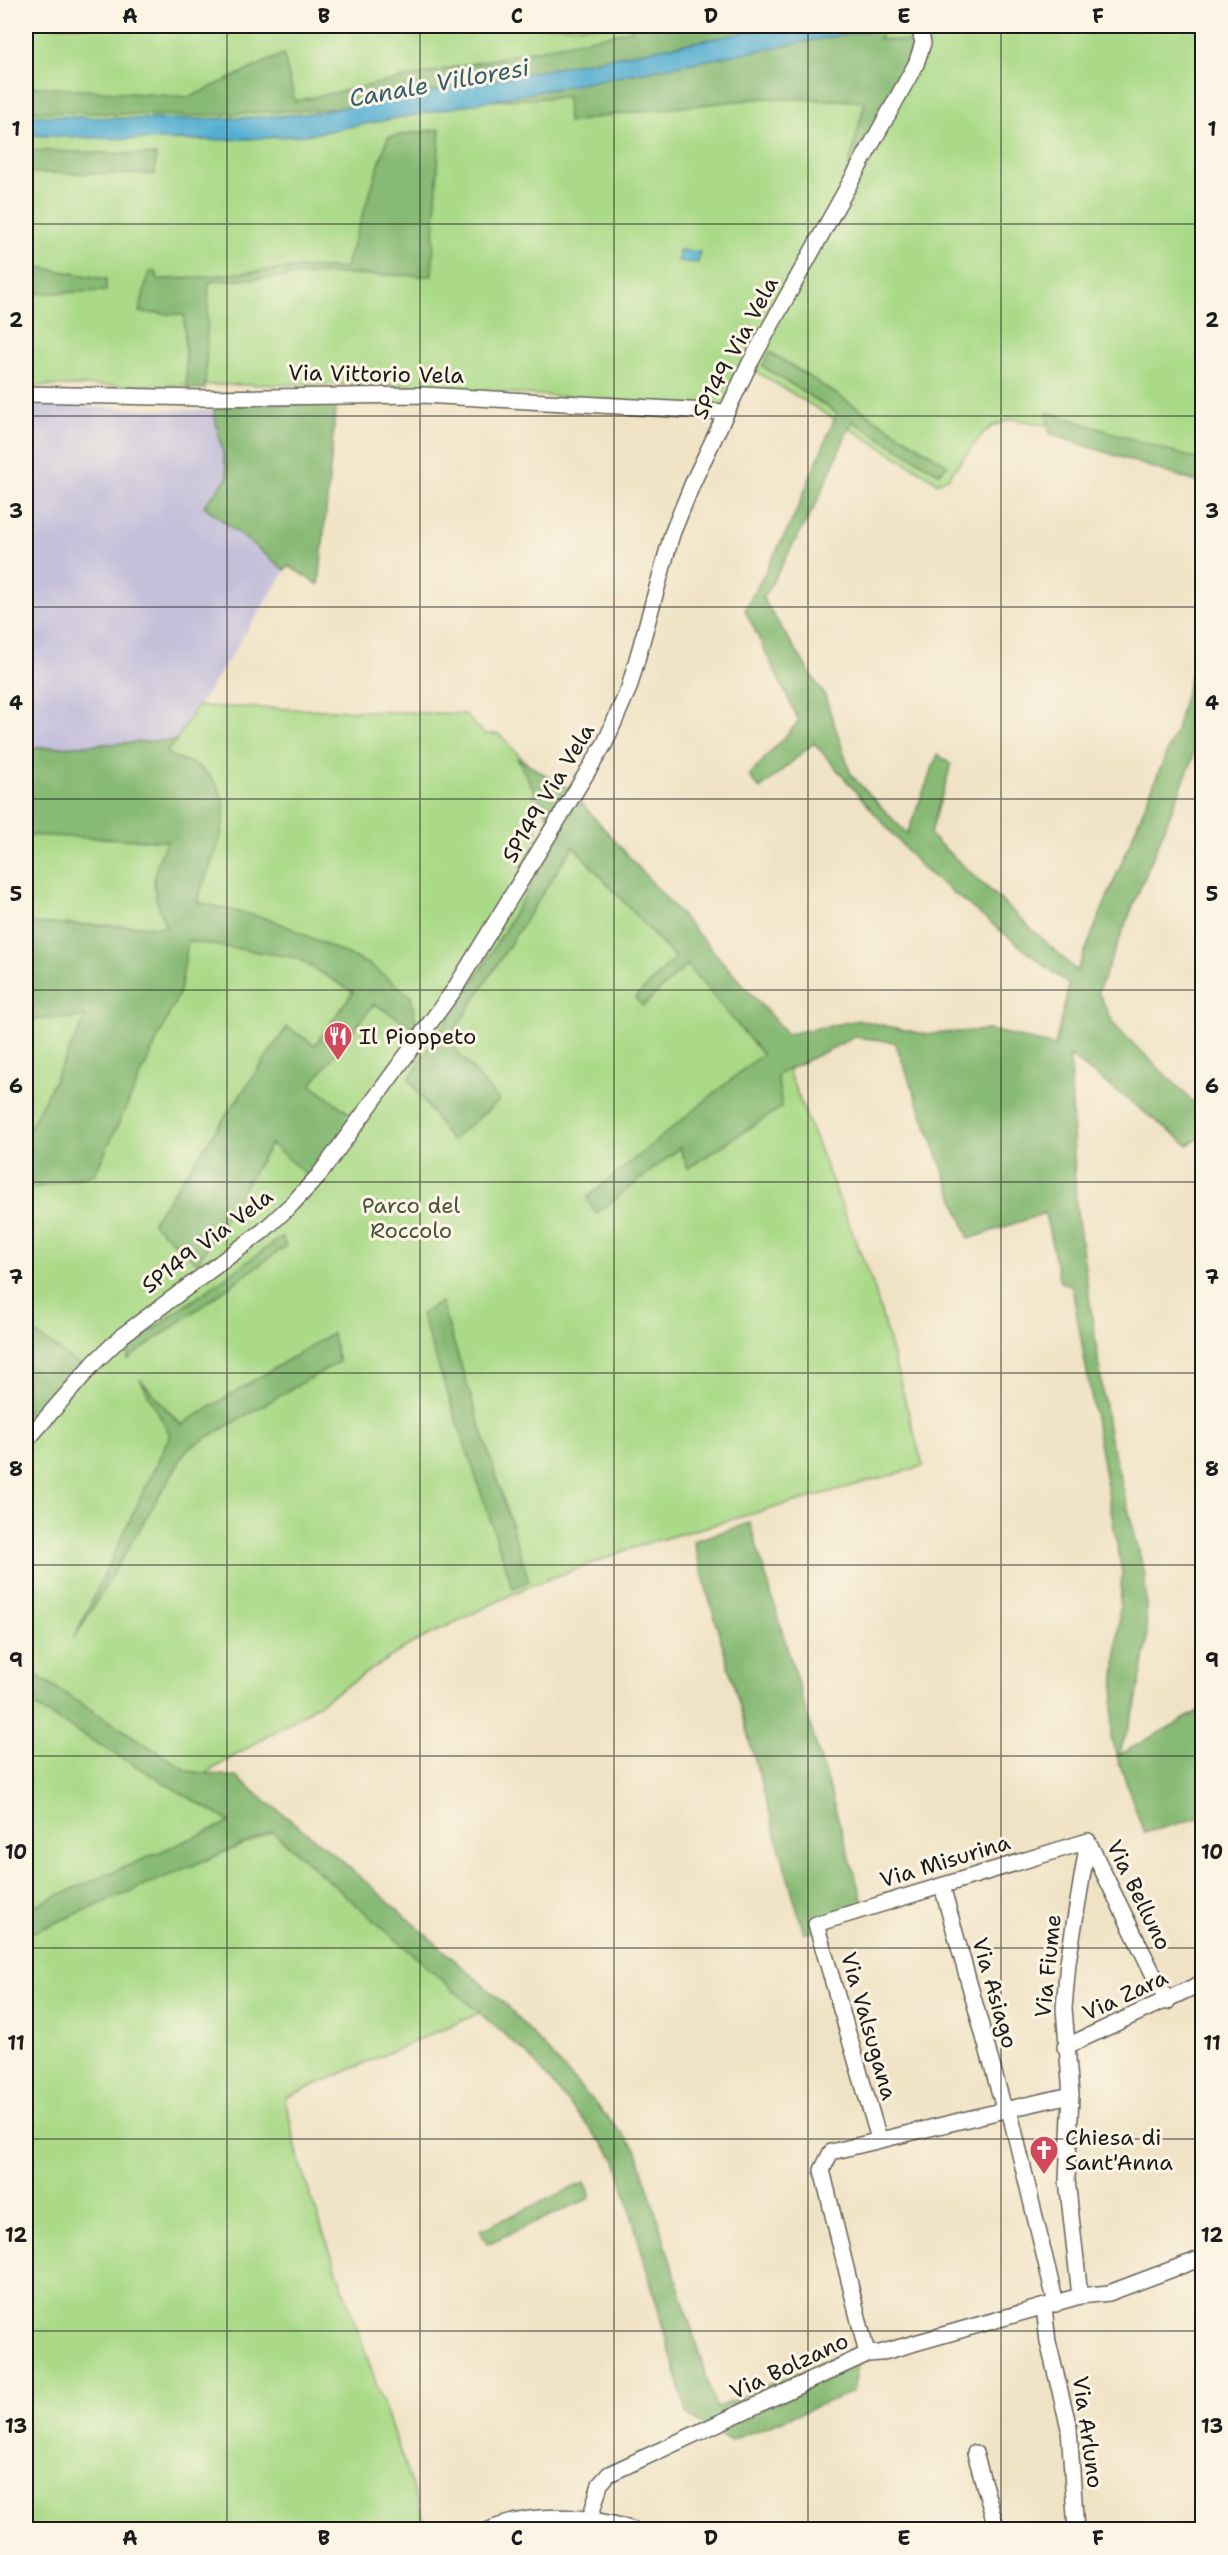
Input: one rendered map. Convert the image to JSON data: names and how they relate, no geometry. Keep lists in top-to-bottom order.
{
  "streets": {
    "street": [
      "SP149 Via Vela",
      "Via Vittorio Vela",
      "Via Misurina",
      "Via Belluno",
      "Via Fiume",
      "Via Asiago",
      "Via Zara",
      "Via Valsugana",
      "Via Bolzano",
      "Via Arluno"
    ]
  },
  "crossings": [
    ["SP149 Via Vela", "Via Vittorio Vela"],
    ["Via Misurina", "Via Belluno"],
    ["Via Misurina", "Via Fiume"],
    ["Via Misurina", "Via Asiago"],
    ["Via Misurina", "Via Valsugana"],
    ["Via Belluno", "Via Fiume"],
    ["Via Belluno", "Via Zara"],
    ["Via Fiume", "Via Zara"],
    ["Via Fiume", "Via Bolzano"],
    ["Via Asiago", "Via Bolzano"],
    ["Via Asiago", "Via Arluno"],
    ["Via Bolzano", "Via Arluno"]
  ],
  "water": ["Canale Villoresi"],
  "parks": ["Parco del Roccolo"],
  "places": {
    "restaurant": ["Il Pioppeto"],
    "church": ["Chiesa di Sant'Anna"]
  },
  "grid": {
    "columns": [
      "A",
      "B",
      "C",
      "D",
      "E",
      "F"
    ],
    "rows": [
      "1",
      "2",
      "3",
      "4",
      "5",
      "6",
      "7",
      "8",
      "9",
      "10",
      "11",
      "12",
      "13"
    ]
  }
}
